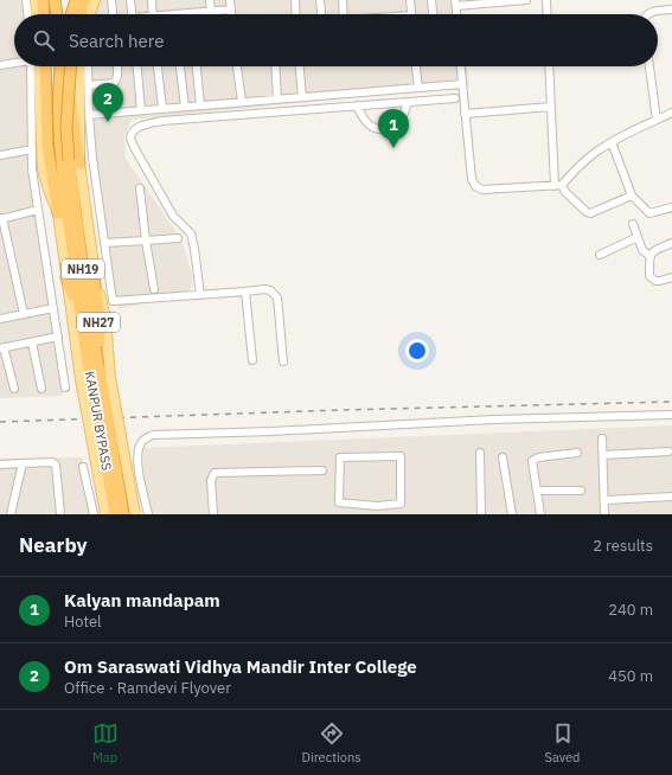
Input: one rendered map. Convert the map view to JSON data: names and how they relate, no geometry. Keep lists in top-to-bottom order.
{
  "streets": {
    "highway": ["NH19", "NH27", "KANPUR BYPASS"]
  },
  "crossings": [
    ["NH19", "NH27"],
    ["NH19", "KANPUR BYPASS"],
    ["NH27", "KANPUR BYPASS"]
  ],
  "page": {
    "search": "Search here",
    "pins": ["2", "1"],
    "heading": ["Nearby", "2 results"],
    "list": [
      {
        "mark": "1",
        "name": "Kalyan mandapam",
        "note": "Hotel",
        "value": "240 m"
      },
      {
        "mark": "2",
        "name": "Om Saraswati Vidhya Mandir Inter College",
        "note": "Office · Ramdevi Flyover",
        "value": "450 m"
      }
    ],
    "nav": ["Map", "Directions", "Saved"]
  }
}
